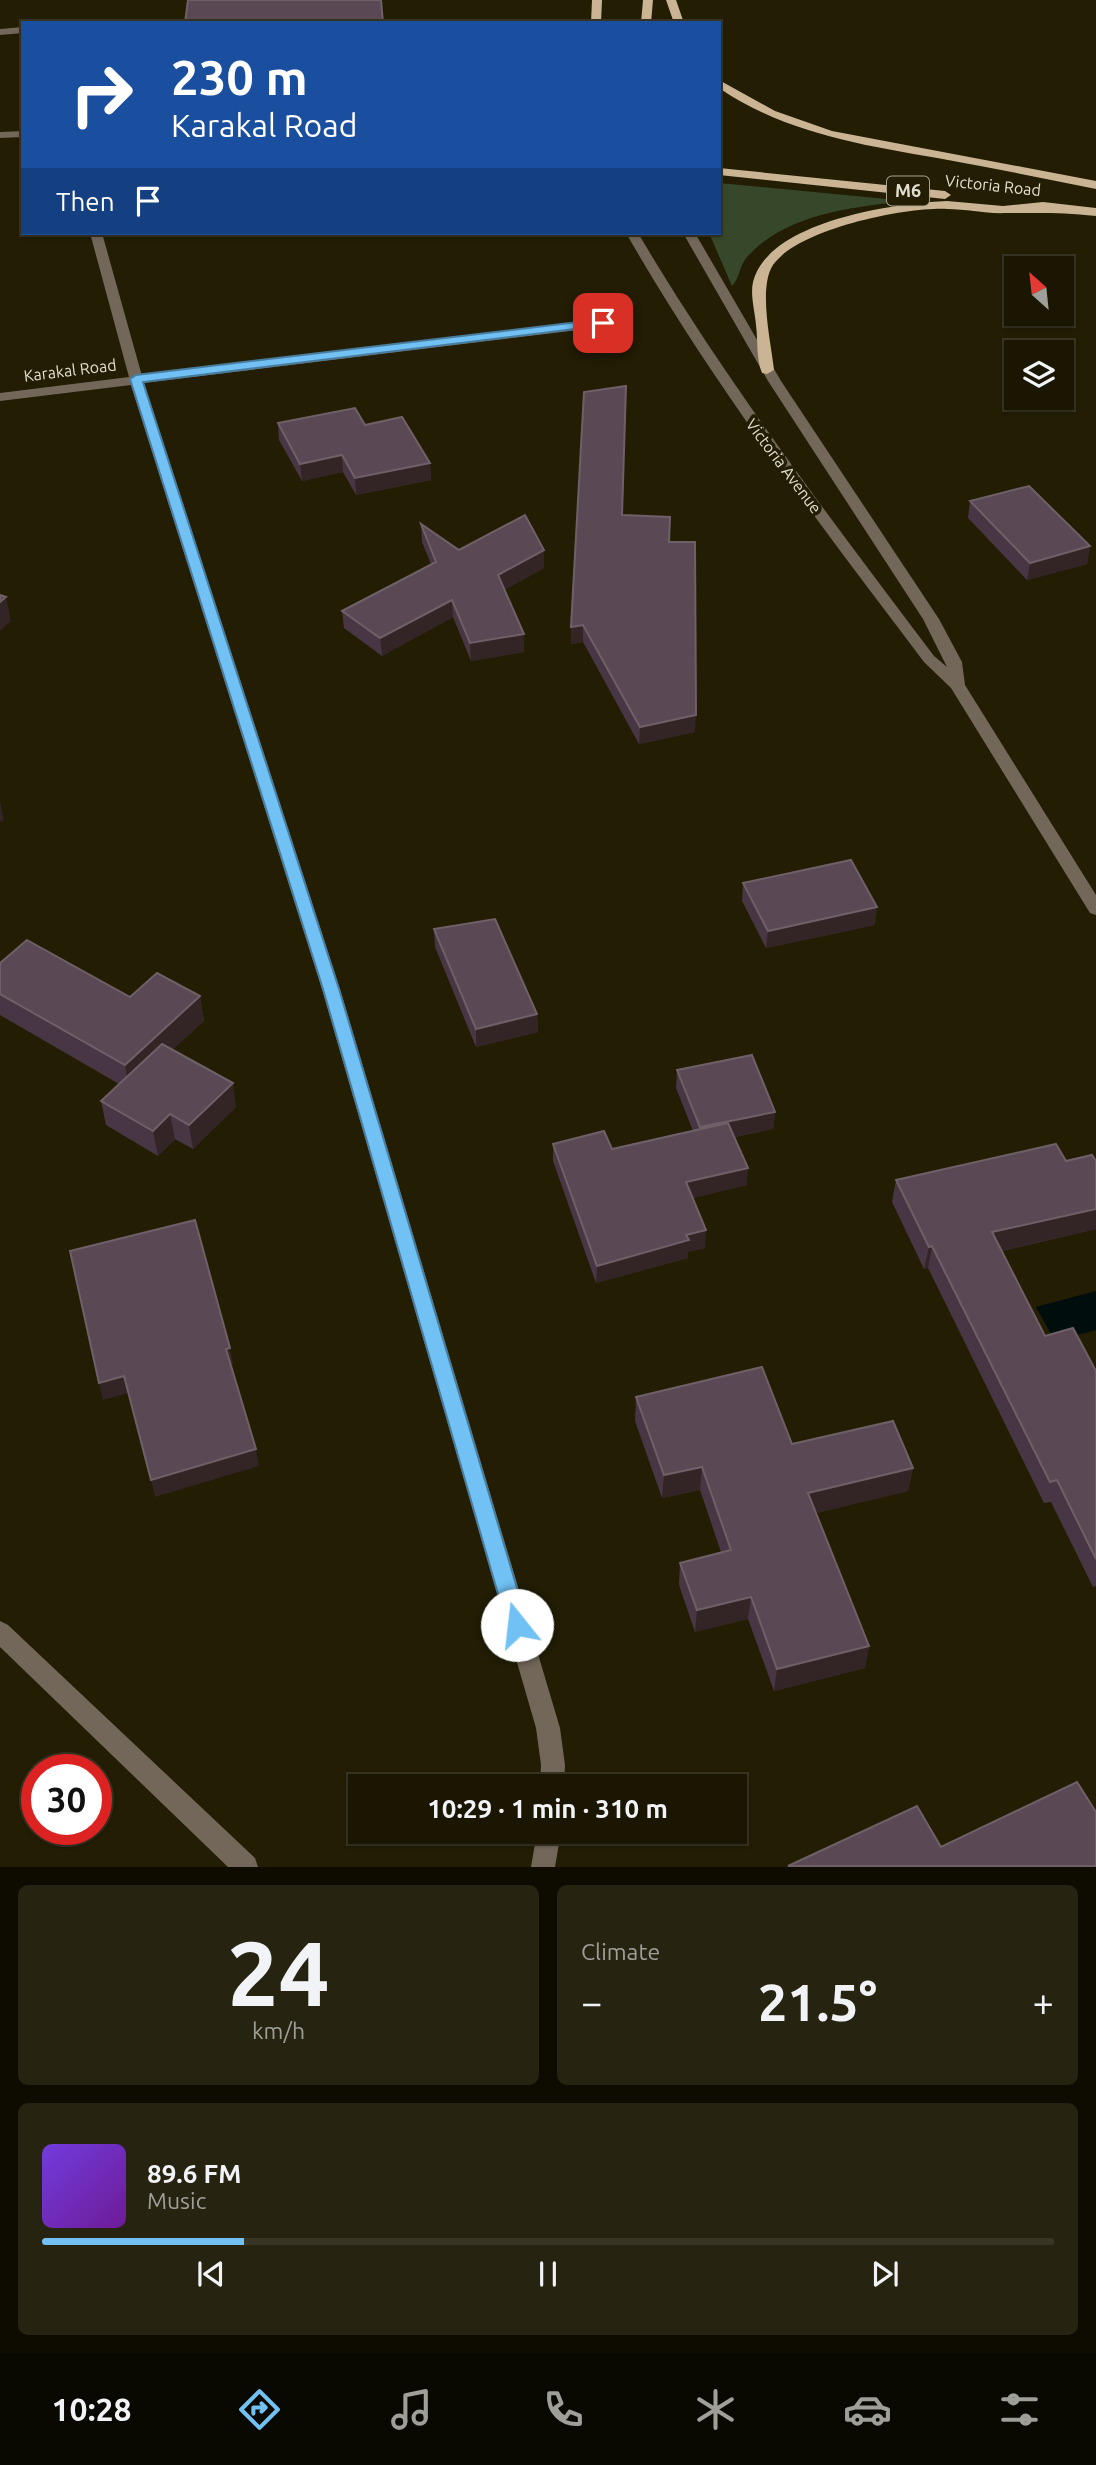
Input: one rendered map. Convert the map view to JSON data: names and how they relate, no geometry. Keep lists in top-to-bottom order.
{
  "streets": {
    "main road": ["Victoria Road", "M6"],
    "street": ["Karakal Road", "Victoria Avenue"]
  },
  "north": "top left",
  "page": {
    "turn": ["230 m", "Karakal Road"],
    "then": "Then",
    "limit": "30",
    "trip": "10:29 · 1 min · 310 m",
    "tile": [
      ["24", "km/h"],
      "Climate"
    ],
    "heat": ["−", "21.5°", "+"],
    "song": ["89.6 FM", "Music"],
    "tabs": "10:28"
  }
}
